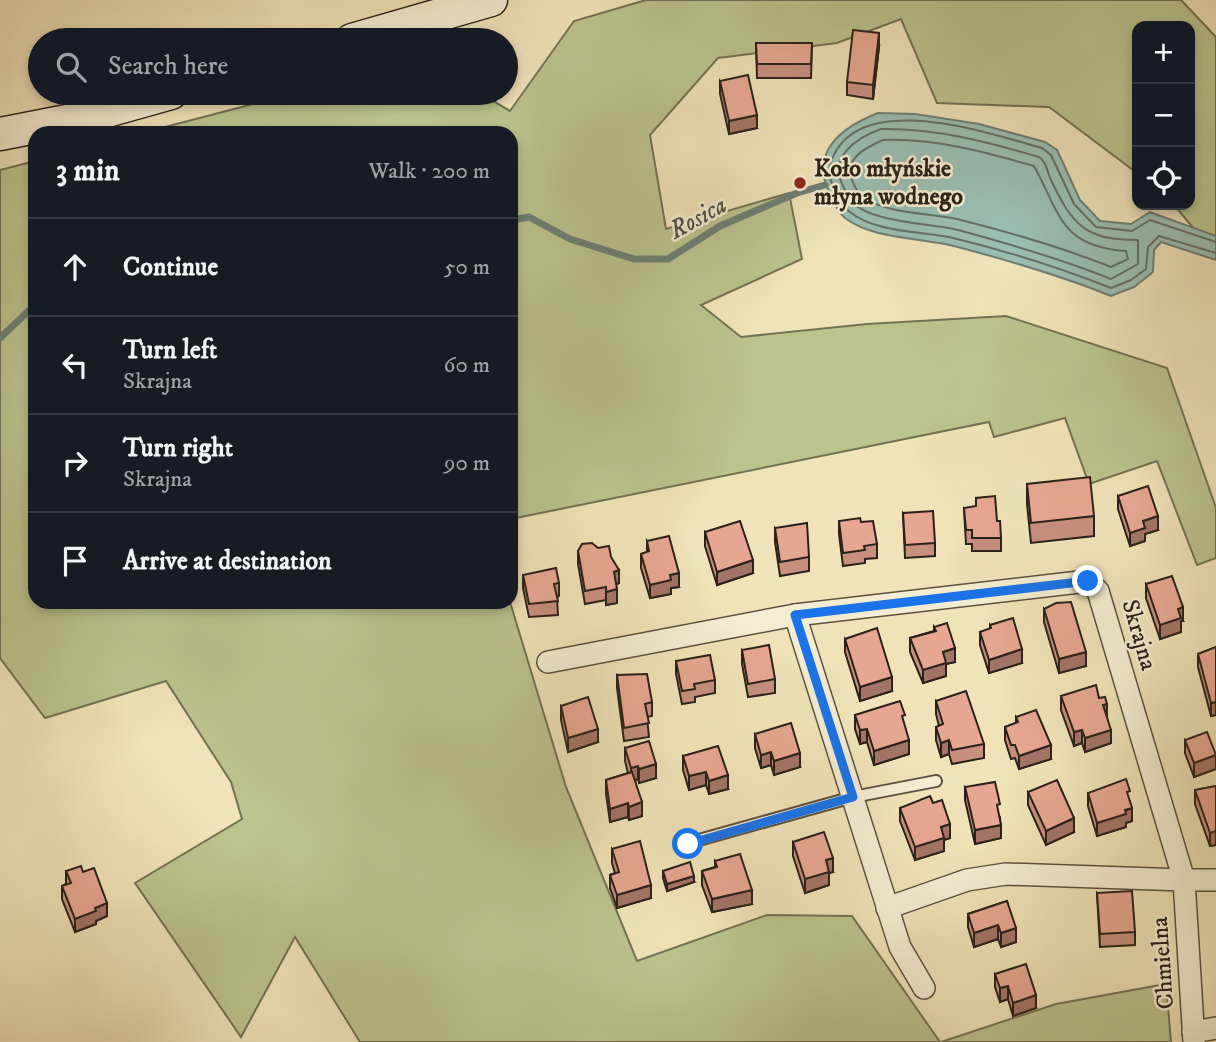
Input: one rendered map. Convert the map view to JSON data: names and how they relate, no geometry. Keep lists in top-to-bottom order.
{
  "streets": {
    "street": ["Skrajna", "Chmielna"]
  },
  "crossings": [
    ["Skrajna", "Chmielna"]
  ],
  "water": ["Rosica"],
  "places": ["Koło młyńskie młyna wodnego"],
  "page": {
    "map_buttons": ["+", "−"],
    "search": "Search here",
    "heading": ["3 min", "Walk · 200 m"],
    "list": [
      ["Continue", "50 m"],
      ["Turn left", "Skrajna", "60 m"],
      ["Turn right", "Skrajna", "90 m"],
      "Arrive at destination"
    ]
  }
}
